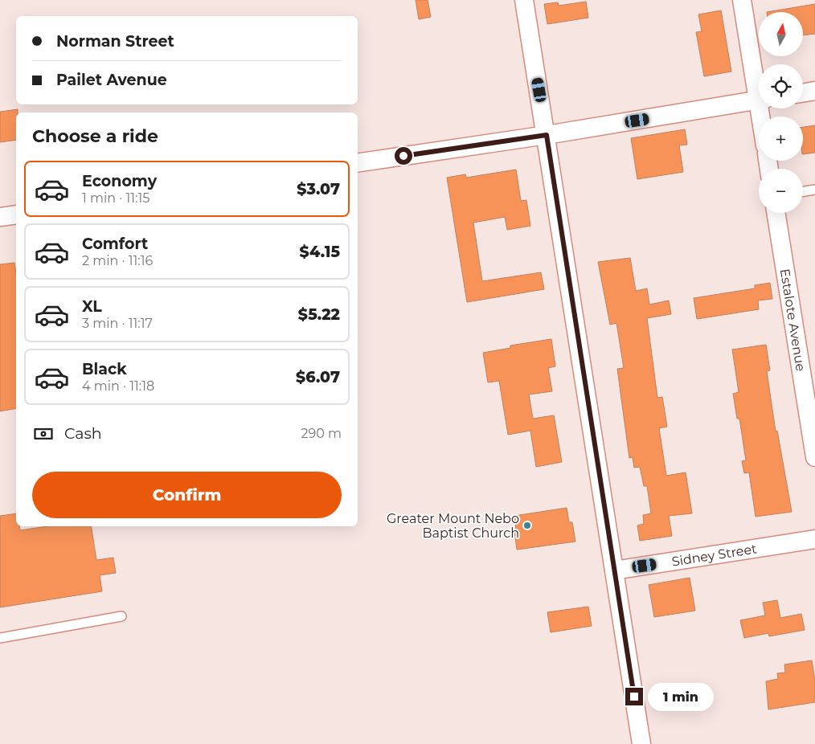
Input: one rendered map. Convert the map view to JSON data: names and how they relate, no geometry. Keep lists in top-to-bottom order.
{
  "streets": {
    "street": ["Estalote Avenue", "Sidney Street"]
  },
  "places": ["Greater Mount Nebo Baptist Church"],
  "north": "top",
  "page": {
    "map_buttons": ["+", "−"],
    "banner": ["Norman Street", "Pailet Avenue"],
    "heading": "Choose a ride",
    "list": [
      {
        "name": "Economy",
        "note": "1 min · 11:15",
        "value": "$3.07"
      },
      {
        "name": "Comfort",
        "note": "2 min · 11:16",
        "value": "$4.15"
      },
      {
        "name": "XL",
        "note": "3 min · 11:17",
        "value": "$5.22"
      },
      {
        "name": "Black",
        "note": "4 min · 11:18",
        "value": "$6.07"
      }
    ],
    "pay": ["Cash", "290 m"],
    "buttons": "Confirm",
    "bubble": "1 min"
  }
}
